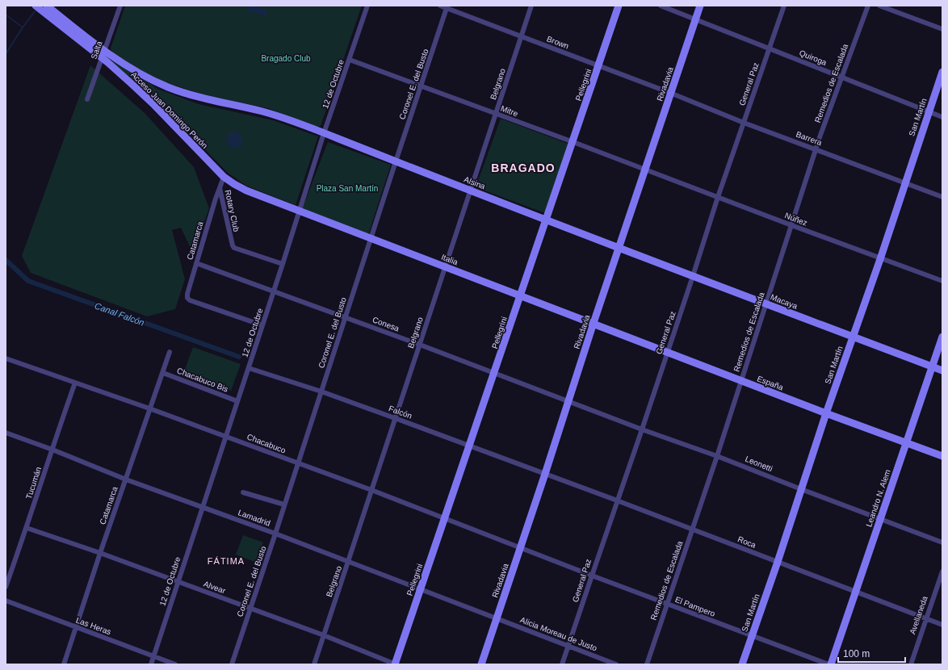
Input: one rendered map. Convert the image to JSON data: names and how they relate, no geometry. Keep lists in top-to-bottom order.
{
  "streets": {
    "main road": [
      "Rivadavia",
      "Pellegrini",
      "Acceso Juan Domingo Perón",
      "San Martín",
      "Alsina",
      "Italia",
      "Macaya",
      "España",
      "Leandro N. Alem"
    ],
    "street": [
      "Brown",
      "Salta",
      "Quiroga",
      "Remedios de Escalada",
      "12 de Octubre",
      "Coronel E. del Busto",
      "Belgrano",
      "General Paz",
      "Mitre",
      "Barrera",
      "Rotary Club",
      "Núñez",
      "Catamarca",
      "Conesa",
      "Chacabuco Bis",
      "Falcón",
      "Chacabuco",
      "Leonetti",
      "Tucumán",
      "Lamadrid",
      "Roca",
      "Alvear",
      "El Pampero",
      "Avellaneda",
      "Las Heras",
      "Alicia Moreau de Justo"
    ]
  },
  "crossings": [
    ["Brown", "Coronel E. del Busto"],
    ["Brown", "Belgrano"],
    ["Brown", "Rivadavia"],
    ["Brown", "Pellegrini"],
    ["Brown", "Barrera"],
    ["Salta", "Acceso Juan Domingo Perón"],
    ["Quiroga", "Remedios de Escalada"],
    ["Quiroga", "Rivadavia"],
    ["Quiroga", "General Paz"],
    ["Quiroga", "San Martín"],
    ["Remedios de Escalada", "Barrera"],
    ["Remedios de Escalada", "Núñez"],
    ["Remedios de Escalada", "Macaya"],
    ["Remedios de Escalada", "España"],
    ["Remedios de Escalada", "Leonetti"],
    ["Remedios de Escalada", "Roca"],
    ["Remedios de Escalada", "El Pampero"],
    ["12 de Octubre", "Acceso Juan Domingo Perón"],
    ["12 de Octubre", "Mitre"],
    ["12 de Octubre", "Alsina"],
    ["12 de Octubre", "Rotary Club"],
    ["12 de Octubre", "Catamarca"],
    ["12 de Octubre", "Italia"],
    ["12 de Octubre", "Conesa"],
    ["12 de Octubre", "Chacabuco Bis"],
    ["12 de Octubre", "Falcón"],
    ["12 de Octubre", "Chacabuco"],
    ["12 de Octubre", "Lamadrid"],
    ["12 de Octubre", "Alvear"],
    ["12 de Octubre", "Las Heras"],
    ["Coronel E. del Busto", "Mitre"],
    ["Coronel E. del Busto", "Alsina"],
    ["Coronel E. del Busto", "Italia"],
    ["Coronel E. del Busto", "Conesa"],
    ["Coronel E. del Busto", "Falcón"],
    ["Coronel E. del Busto", "Chacabuco"],
    ["Coronel E. del Busto", "Lamadrid"],
    ["Coronel E. del Busto", "Alvear"],
    ["Belgrano", "Mitre"],
    ["Belgrano", "Alsina"],
    ["Belgrano", "Italia"],
    ["Belgrano", "Conesa"],
    ["Belgrano", "Falcón"],
    ["Belgrano", "Chacabuco"],
    ["Belgrano", "Lamadrid"],
    ["Belgrano", "Alvear"],
    ["Rivadavia", "Mitre"],
    ["Rivadavia", "Barrera"],
    ["Rivadavia", "Alsina"],
    ["Rivadavia", "Núñez"],
    ["Rivadavia", "Italia"],
    ["Rivadavia", "Macaya"],
    ["Rivadavia", "Conesa"],
    ["Rivadavia", "España"],
    ["Rivadavia", "Falcón"],
    ["Rivadavia", "Chacabuco"],
    ["Rivadavia", "Leonetti"],
    ["Rivadavia", "Lamadrid"],
    ["Rivadavia", "Roca"],
    ["Rivadavia", "El Pampero"],
    ["Rivadavia", "Alicia Moreau de Justo"],
    ["General Paz", "Barrera"],
    ["General Paz", "Núñez"],
    ["General Paz", "Macaya"],
    ["General Paz", "España"],
    ["General Paz", "Leonetti"],
    ["General Paz", "Roca"],
    ["General Paz", "El Pampero"],
    ["General Paz", "Alicia Moreau de Justo"],
    ["Pellegrini", "Mitre"],
    ["Pellegrini", "Alsina"],
    ["Pellegrini", "Italia"],
    ["Pellegrini", "Conesa"],
    ["Pellegrini", "Falcón"],
    ["Pellegrini", "Chacabuco"],
    ["Pellegrini", "Lamadrid"],
    ["Pellegrini", "Alvear"],
    ["Acceso Juan Domingo Perón", "Alsina"],
    ["Acceso Juan Domingo Perón", "Rotary Club"],
    ["Acceso Juan Domingo Perón", "Italia"],
    ["Mitre", "Núñez"],
    ["San Martín", "Barrera"],
    ["San Martín", "Núñez"],
    ["San Martín", "Macaya"],
    ["San Martín", "España"],
    ["San Martín", "Leonetti"],
    ["San Martín", "Roca"],
    ["San Martín", "El Pampero"],
    ["Alsina", "Macaya"],
    ["Rotary Club", "Catamarca"],
    ["Catamarca", "Conesa"],
    ["Catamarca", "Chacabuco Bis"],
    ["Catamarca", "Chacabuco"],
    ["Catamarca", "Lamadrid"],
    ["Catamarca", "Alvear"],
    ["Catamarca", "Las Heras"],
    ["Italia", "España"],
    ["Macaya", "Leandro N. Alem"],
    ["Conesa", "Leonetti"],
    ["España", "Leandro N. Alem"],
    ["Falcón", "Roca"],
    ["Chacabuco", "Tucumán"],
    ["Chacabuco", "El Pampero"],
    ["Leonetti", "Leandro N. Alem"],
    ["Tucumán", "Lamadrid"],
    ["Tucumán", "Alvear"],
    ["Leandro N. Alem", "Roca"],
    ["Leandro N. Alem", "El Pampero"],
    ["Lamadrid", "Alicia Moreau de Justo"],
    ["Roca", "Avellaneda"]
  ],
  "districts": ["BRAGADO", "FÁTIMA"],
  "water": ["Canal Falcón"],
  "parks": ["Bragado Club", "Plaza San Martín"],
  "scale_bar": "100 m"
}
